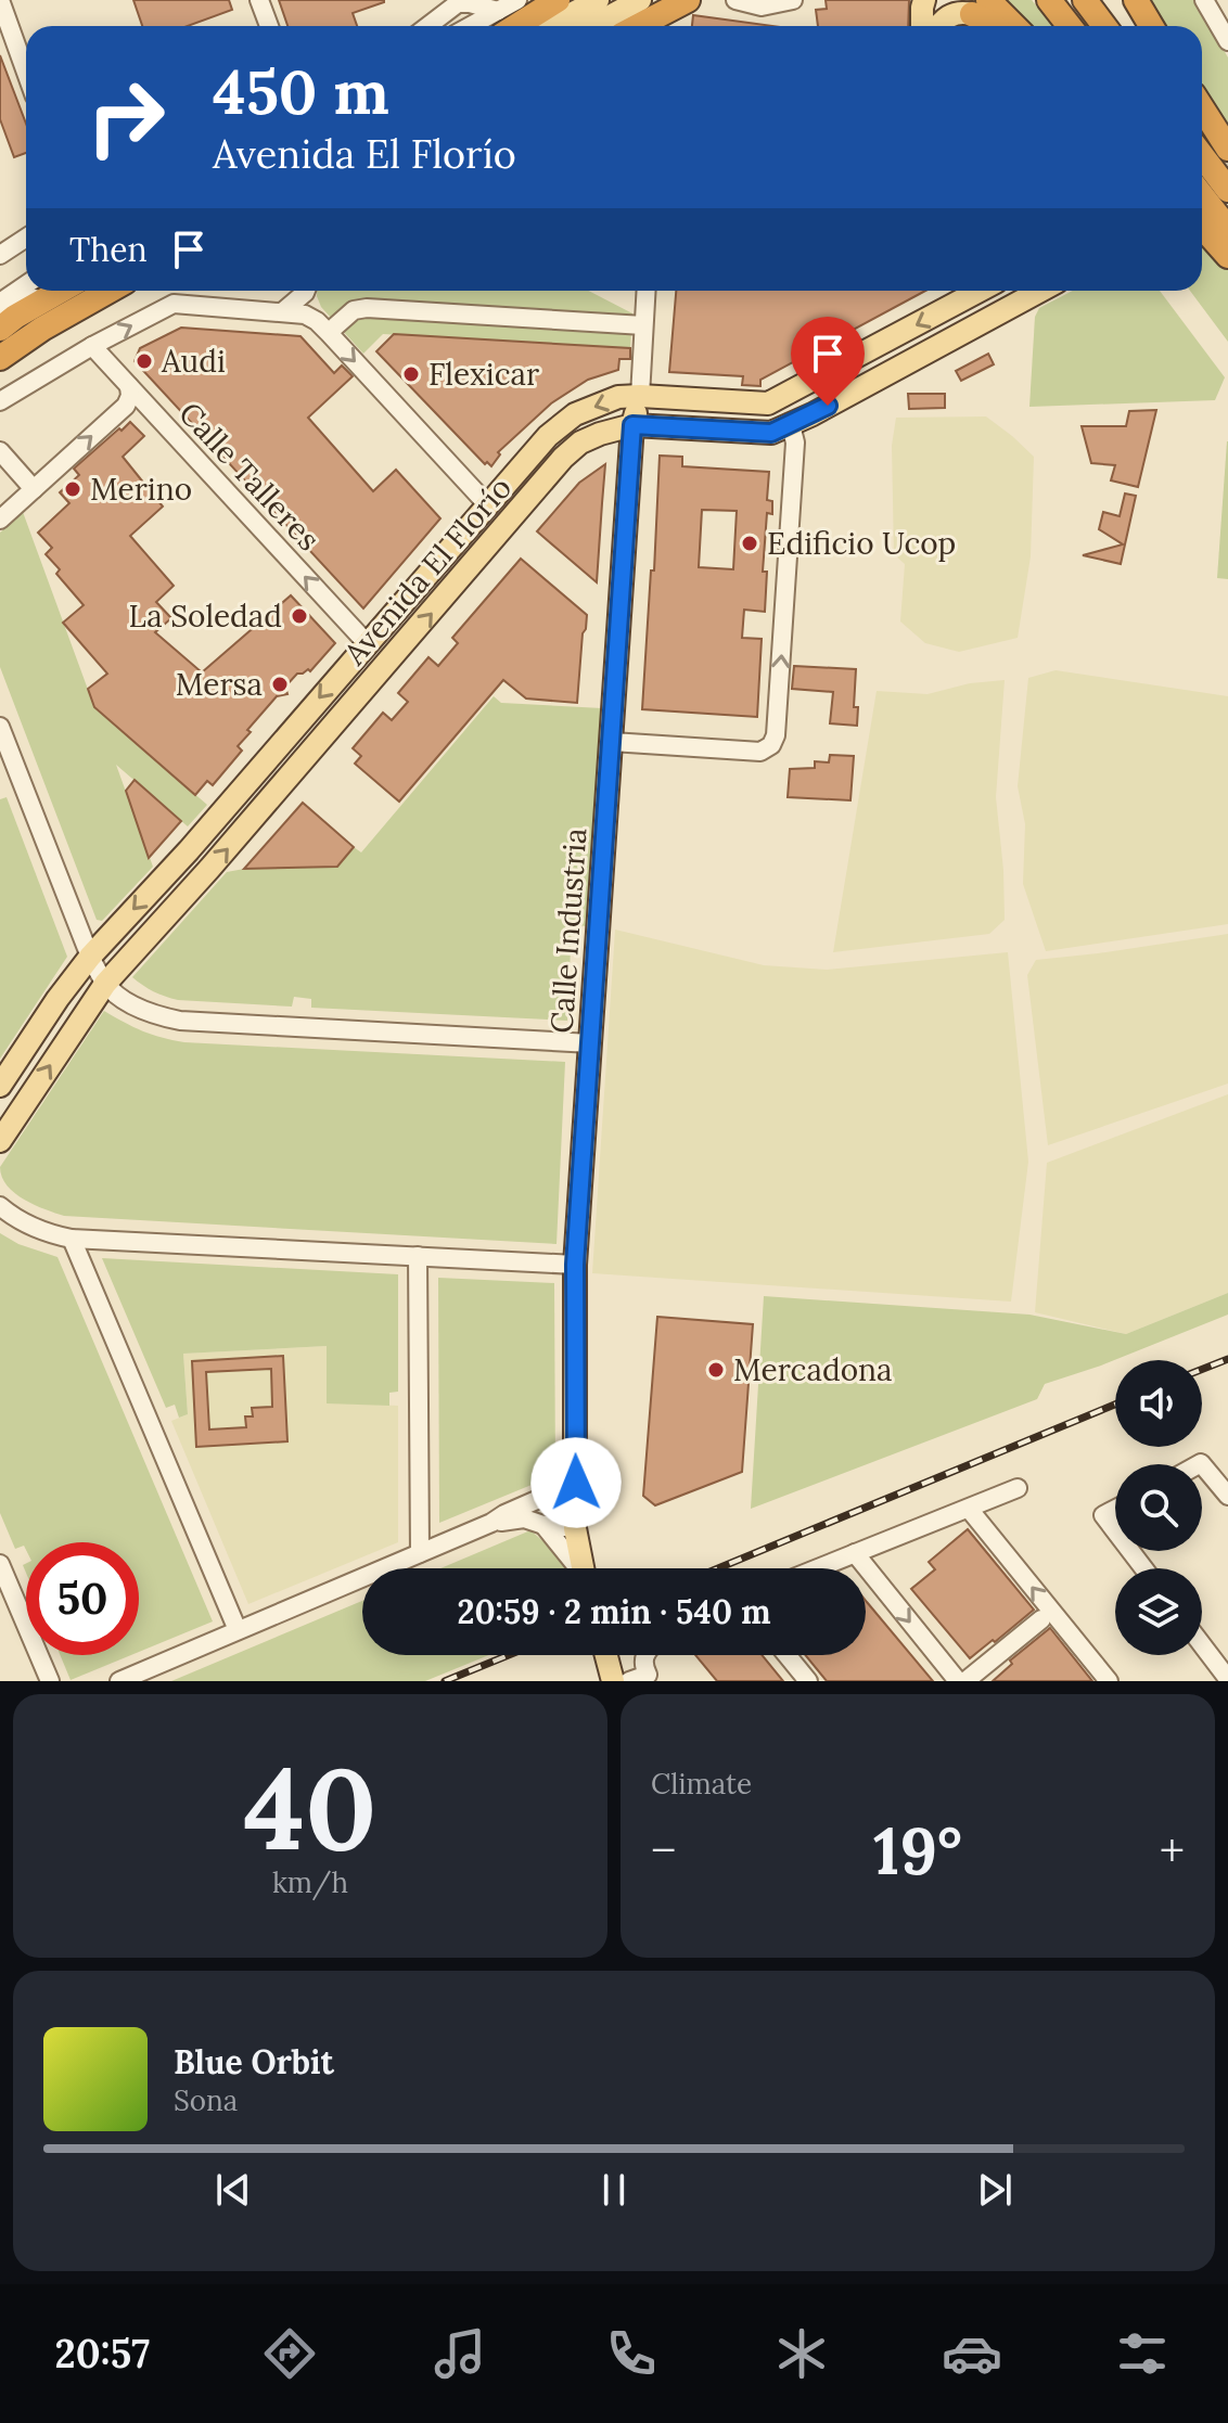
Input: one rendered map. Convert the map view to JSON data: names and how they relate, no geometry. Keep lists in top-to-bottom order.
{
  "streets": {
    "main road": ["Avenida El Florío", "Calle Industria"],
    "street": ["Calle Talleres"]
  },
  "crossings": [
    ["Calle Talleres", "Avenida El Florío"],
    ["Avenida El Florío", "Calle Industria"]
  ],
  "one_way": ["Calle Talleres"],
  "places": [
    "Audi",
    "Flexicar",
    "Merino",
    "Edificio Ucop",
    "La Soledad",
    "Mersa",
    "Mercadona"
  ],
  "page": {
    "turn": ["450 m", "Avenida El Florío"],
    "then": "Then",
    "limit": "50",
    "trip": "20:59 · 2 min · 540 m",
    "tile": [
      ["40", "km/h"],
      "Climate"
    ],
    "heat": ["−", "19°", "+"],
    "song": ["Blue Orbit", "Sona"],
    "tabs": "20:57"
  }
}
